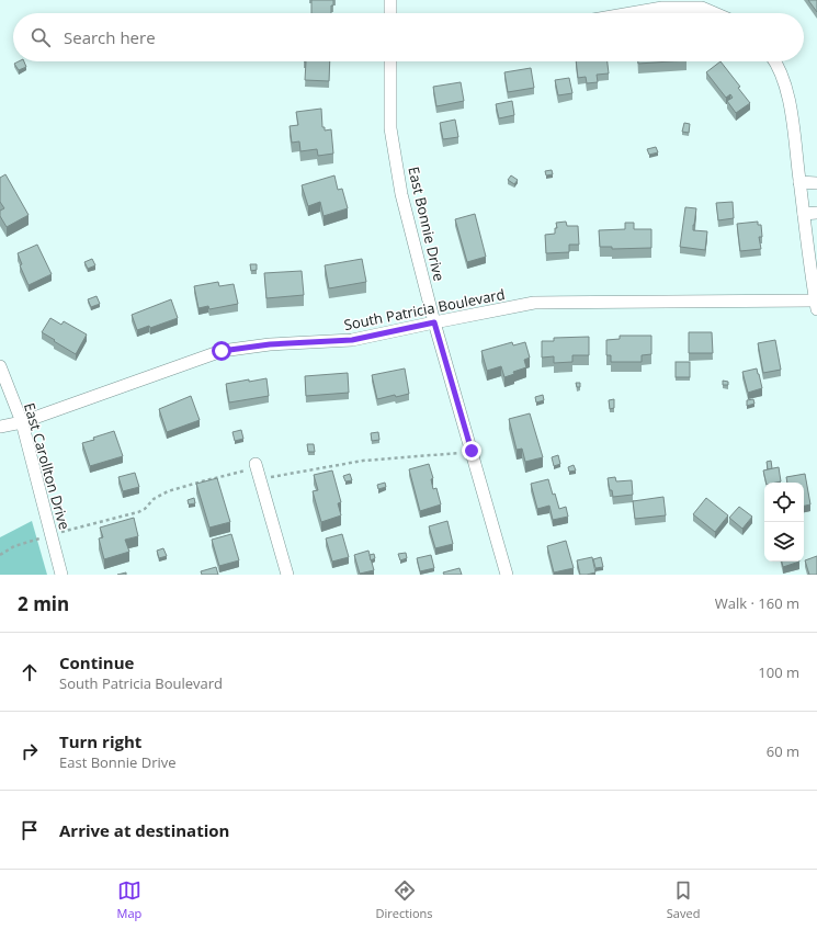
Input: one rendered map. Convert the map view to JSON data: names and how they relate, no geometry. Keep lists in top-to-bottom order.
{
  "streets": {
    "street": ["East Bonnie Drive", "South Patricia Boulevard", "East Carollton Drive"]
  },
  "crossings": [
    ["East Bonnie Drive", "South Patricia Boulevard"],
    ["South Patricia Boulevard", "East Carollton Drive"]
  ],
  "page": {
    "search": "Search here",
    "heading": ["2 min", "Walk · 160 m"],
    "list": [
      ["Continue", "South Patricia Boulevard", "100 m"],
      ["Turn right", "East Bonnie Drive", "60 m"],
      "Arrive at destination"
    ],
    "nav": ["Map", "Directions", "Saved"]
  }
}
